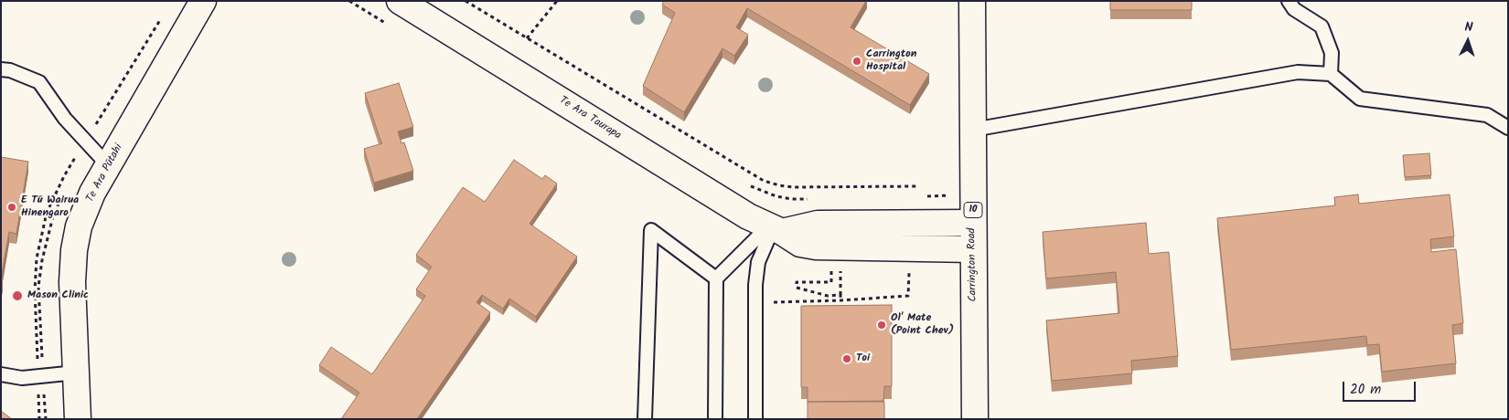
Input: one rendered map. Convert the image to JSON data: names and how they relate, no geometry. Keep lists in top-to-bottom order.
{
  "streets": {
    "street": [
      "Te Ara Taurapa",
      "Te Ara Pūtahi",
      "10",
      "Carrington Road"
    ]
  },
  "crossings": [
    ["Te Ara Taurapa", "Carrington Road"]
  ],
  "places": [
    "Carrington Hospital",
    "E Tū Wairua Hinengaro",
    "Mason Clinic",
    "Ol' Mate (Point Chev)",
    "Toi"
  ],
  "scale_bar": "20 m",
  "north": "top"
}
